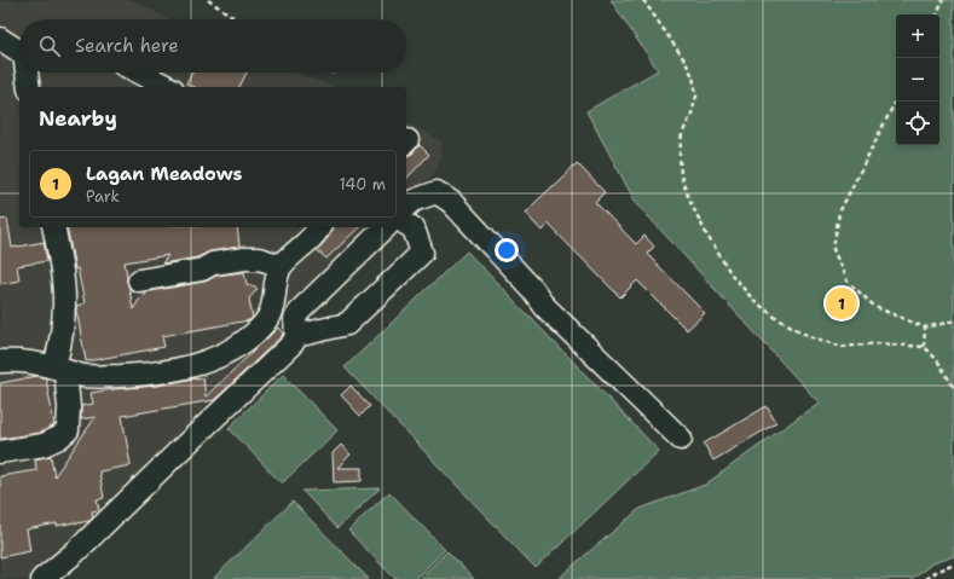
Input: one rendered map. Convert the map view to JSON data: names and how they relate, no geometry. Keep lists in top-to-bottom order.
{
  "page": {
    "map_buttons": ["+", "−"],
    "search": "Search here",
    "heading": "Nearby",
    "list": [
      {
        "mark": "1",
        "name": "Lagan Meadows",
        "note": "Park",
        "value": "140 m"
      }
    ],
    "pins": "1"
  }
}
